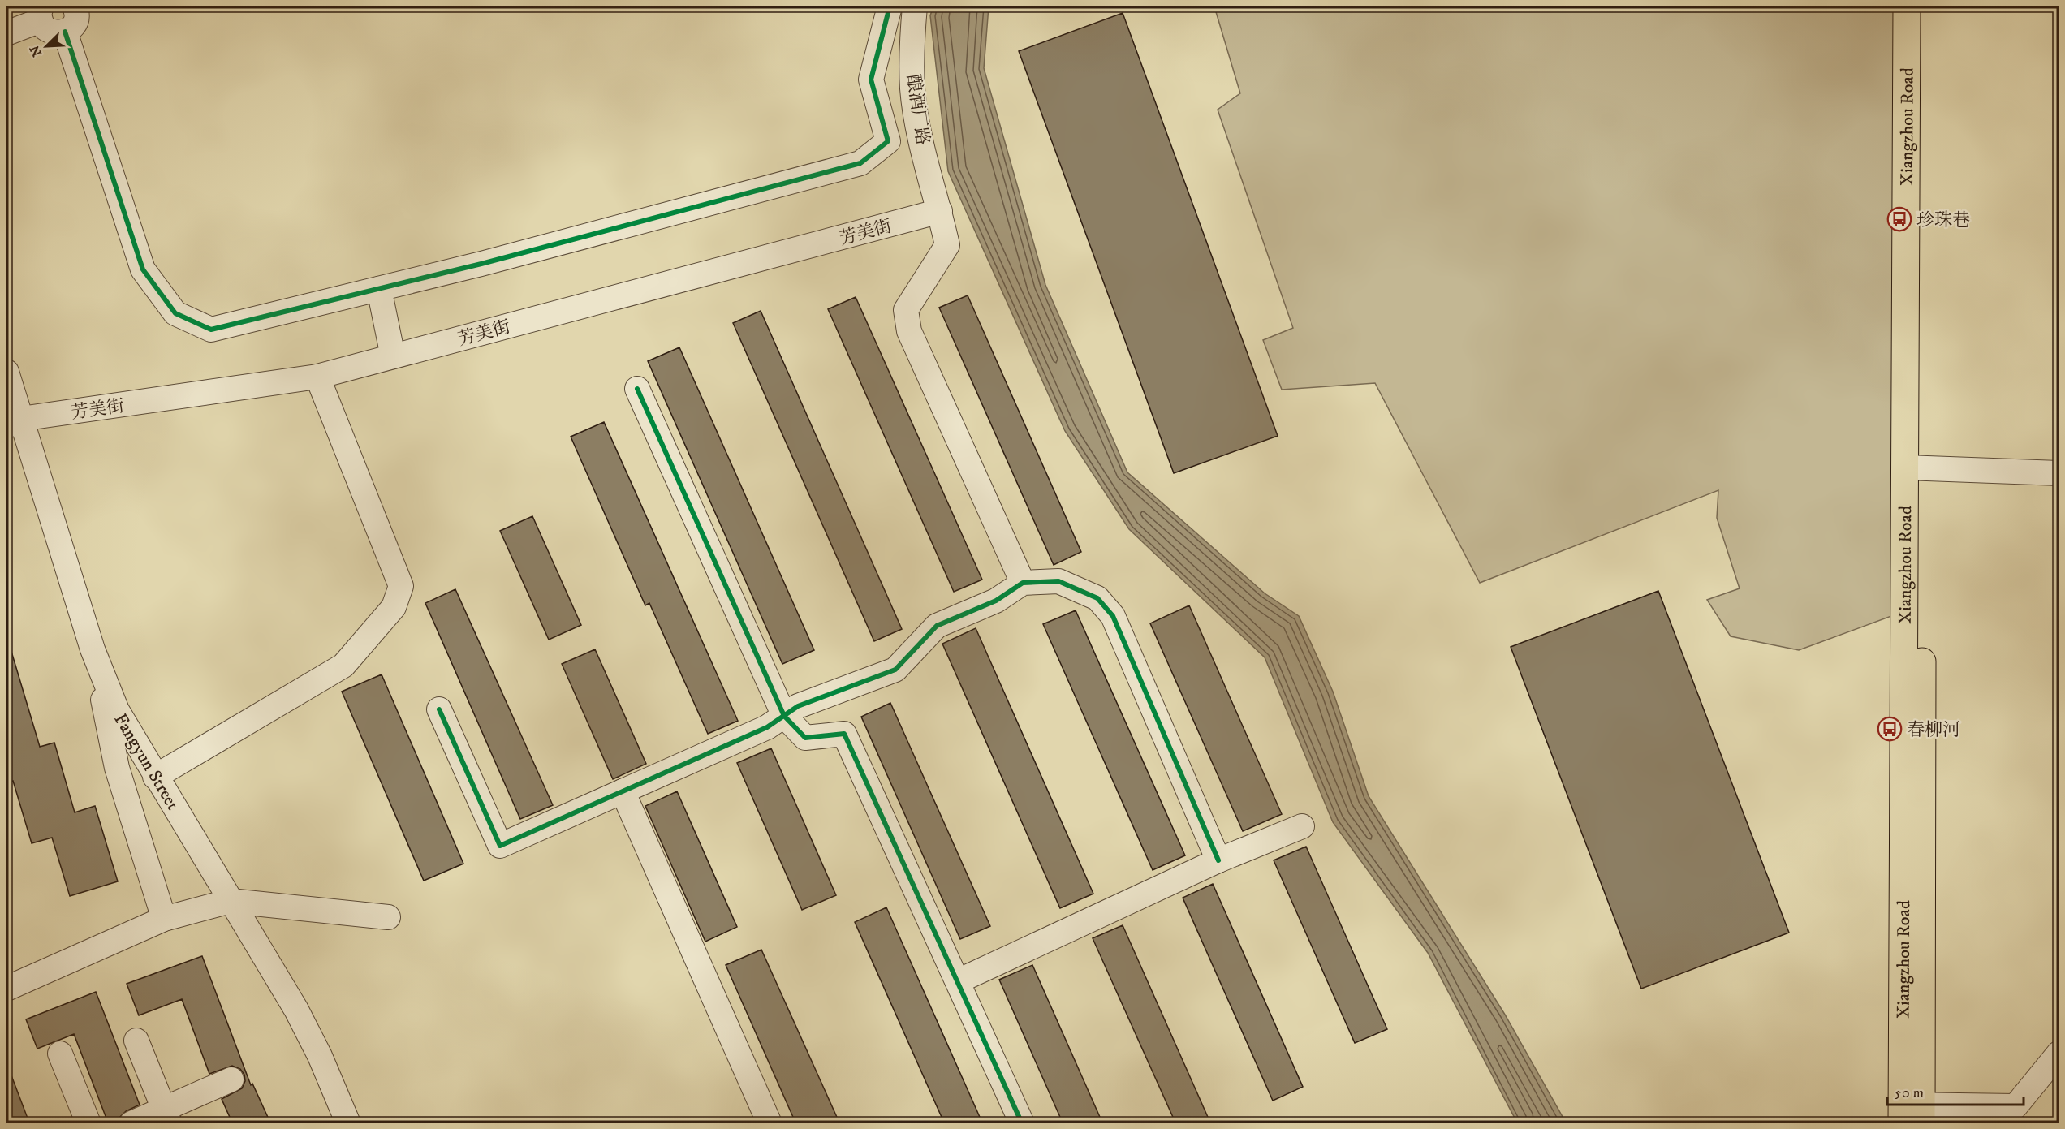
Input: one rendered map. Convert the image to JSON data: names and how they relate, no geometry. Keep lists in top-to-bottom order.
{
  "streets": {
    "main road": ["Xiangzhou Road"],
    "street": ["酿酒厂路", "芳美街", "Fangyun Street"]
  },
  "crossings": [
    ["酿酒厂路", "芳美街"],
    ["芳美街", "Fangyun Street"]
  ],
  "places": {
    "bus stop": ["珍珠巷", "春柳河"]
  },
  "scale_bar": "50 m",
  "north": "bottom left"
}
